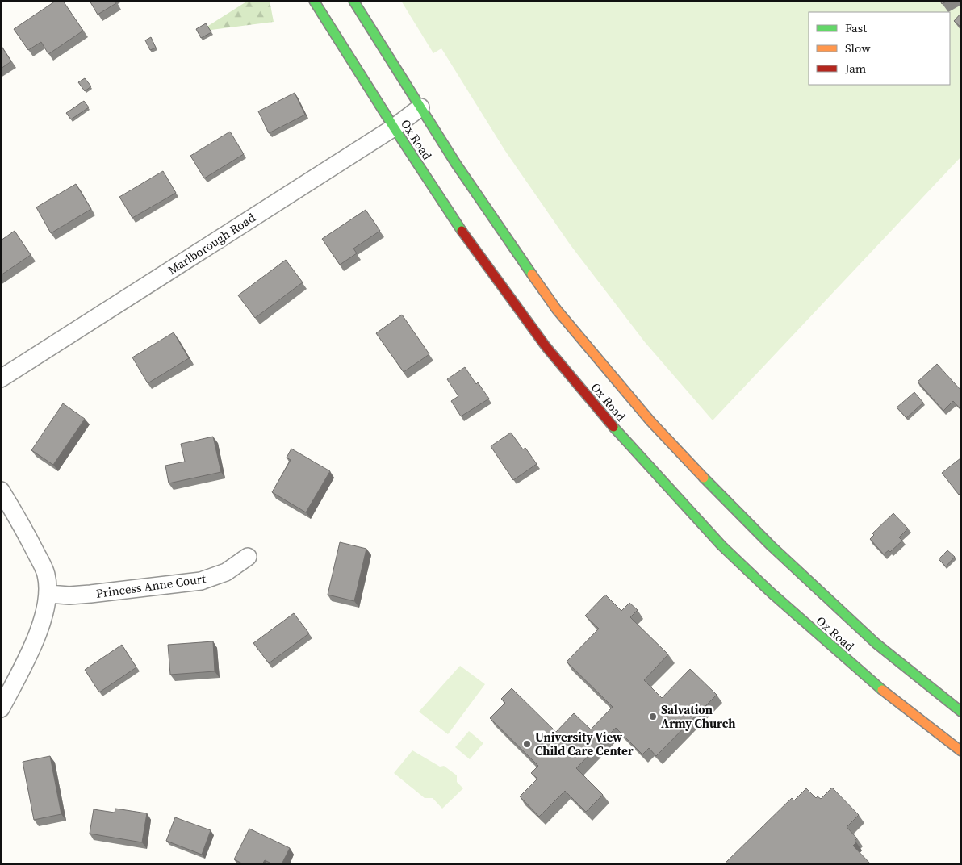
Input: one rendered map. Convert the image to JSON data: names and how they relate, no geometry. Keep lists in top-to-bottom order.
{
  "streets": {
    "main road": ["Ox Road"],
    "street": ["Marlborough Road", "Princess Anne Court"]
  },
  "crossings": [
    ["Ox Road", "Marlborough Road"]
  ],
  "places": ["Salvation Army Church", "University View Child Care Center"],
  "legend": ["Fast", "Slow", "Jam"]
}
